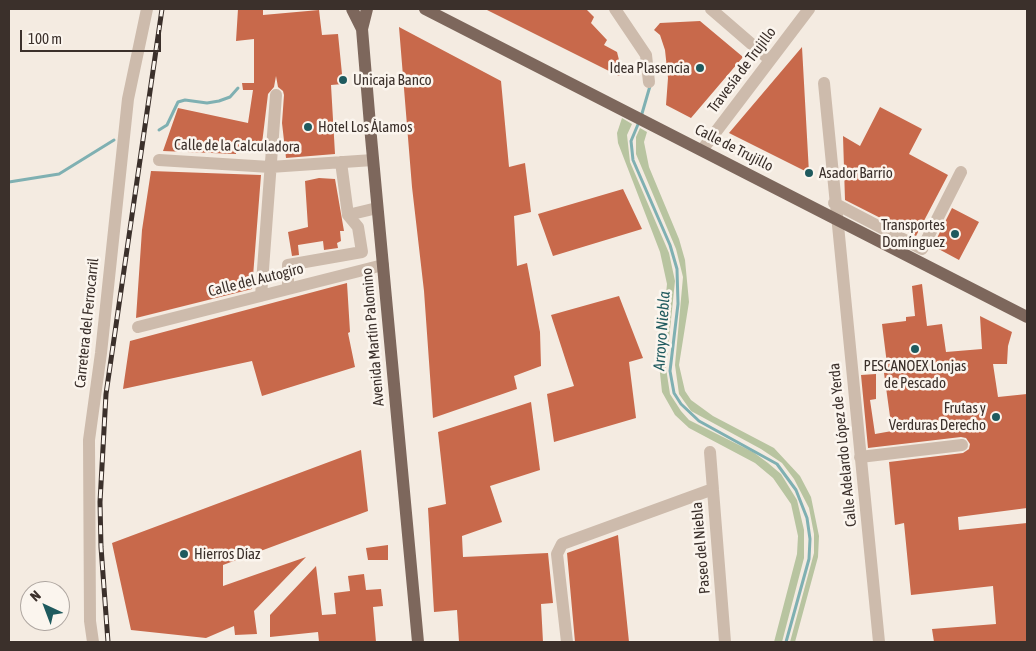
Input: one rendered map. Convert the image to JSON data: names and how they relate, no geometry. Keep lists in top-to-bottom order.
{
  "streets": {
    "main road": ["Calle de Trujillo", "Avenida Martín Palomino"],
    "street": [
      "Travesía de Trujillo",
      "Calle de la Calculadora",
      "Calle del Autogiro",
      "Carretera del Ferrocarril",
      "Calle Adelardo López de Yerda",
      "Paseo del Niebla"
    ]
  },
  "crossings": [
    ["Travesía de Trujillo", "Calle de Trujillo"],
    ["Calle de la Calculadora", "Avenida Martín Palomino"],
    ["Calle de Trujillo", "Calle Adelardo López de Yerda"],
    ["Calle del Autogiro", "Avenida Martín Palomino"]
  ],
  "water": ["Arroyo Niebla"],
  "places": [
    "Idea Plasencia",
    "Unicaja Banco",
    "Hotel Los Álamos",
    "Asador Barrio",
    "Transportes Domínguez",
    "PESCANOEX Lonjas de Pescado",
    "Frutas y Verduras Derecho",
    "Hierros Díaz"
  ],
  "scale_bar": "100 m",
  "north": "top left"
}
